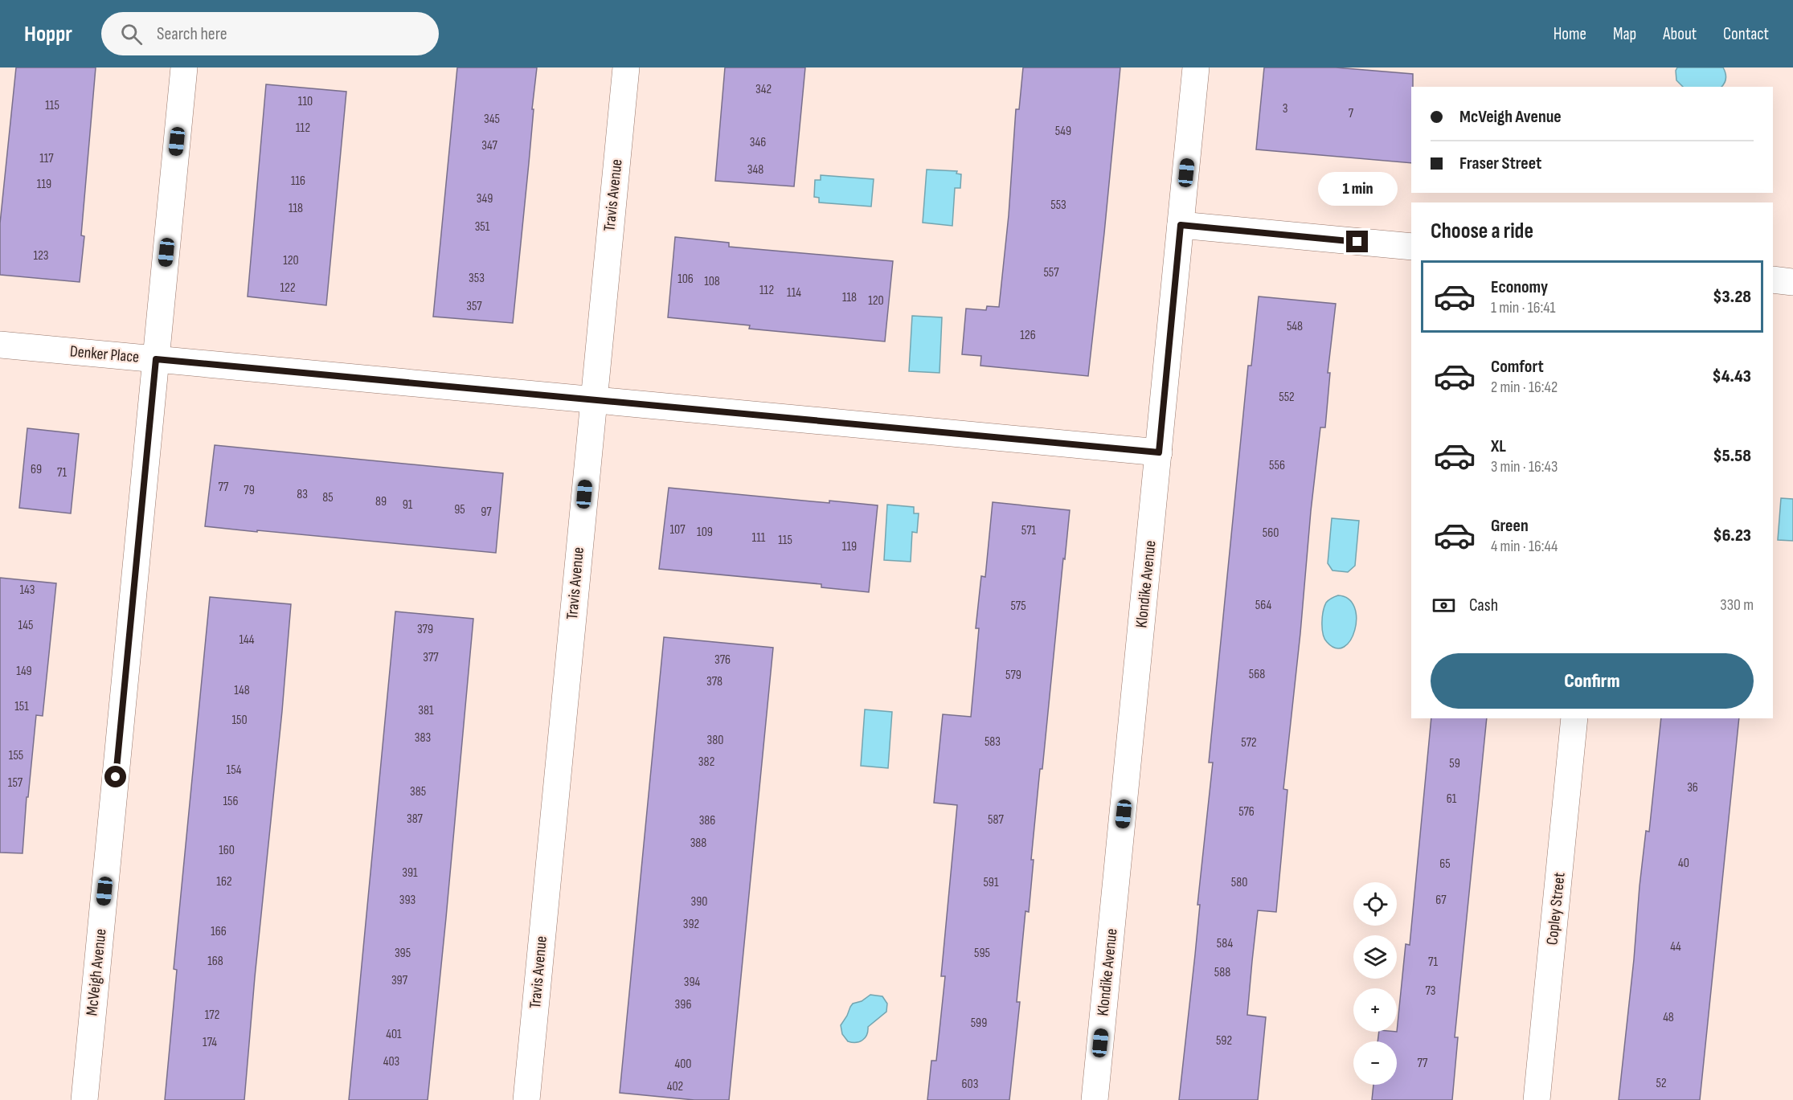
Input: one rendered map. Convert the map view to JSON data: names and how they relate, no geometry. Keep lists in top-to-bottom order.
{
  "streets": {
    "street": [
      "Travis Avenue",
      "Denker Place",
      "Klondike Avenue",
      "Copley Street",
      "McVeigh Avenue"
    ]
  },
  "crossings": [
    ["Travis Avenue", "Denker Place"],
    ["Denker Place", "Klondike Avenue"],
    ["Denker Place", "McVeigh Avenue"]
  ],
  "house_numbers": [
    "342",
    "110",
    "115",
    "3",
    "7",
    "345",
    "112",
    "549",
    "346",
    "347",
    "117",
    "348",
    "116",
    "119",
    "349",
    "553",
    "118",
    "351",
    "123",
    "120",
    "557",
    "353",
    "106",
    "108",
    "122",
    "112",
    "114",
    "118",
    "120",
    "357",
    "548",
    "126",
    "552",
    "556",
    "69",
    "71",
    "77",
    "79",
    "83",
    "85",
    "89",
    "91",
    "95",
    "97",
    "107",
    "571",
    "109",
    "560",
    "111",
    "115",
    "119",
    "143",
    "564",
    "575",
    "145",
    "379",
    "144",
    "377",
    "376",
    "149",
    "568",
    "579",
    "378",
    "148",
    "151",
    "381",
    "150",
    "383",
    "380",
    "583",
    "572",
    "155",
    "382",
    "59",
    "154",
    "157",
    "36",
    "385",
    "61",
    "156",
    "576",
    "387",
    "587",
    "386",
    "388",
    "160",
    "40",
    "65",
    "391",
    "162",
    "591",
    "580",
    "393",
    "67",
    "390",
    "392",
    "166",
    "584",
    "44",
    "395",
    "595",
    "168",
    "71",
    "588",
    "397",
    "394",
    "73",
    "396",
    "172",
    "48",
    "599",
    "401",
    "592",
    "174",
    "403",
    "77",
    "400",
    "52",
    "603",
    "402"
  ],
  "page": {
    "header": "Hoppr",
    "search": "Search here",
    "nav": [
      "Home",
      "Map",
      "About",
      "Contact"
    ],
    "banner": ["McVeigh Avenue", "Fraser Street"],
    "bubble": "1 min",
    "heading": "Choose a ride",
    "list": [
      {
        "name": "Economy",
        "note": "1 min · 16:41",
        "value": "$3.28"
      },
      {
        "name": "Comfort",
        "note": "2 min · 16:42",
        "value": "$4.43"
      },
      {
        "name": "XL",
        "note": "3 min · 16:43",
        "value": "$5.58"
      },
      {
        "name": "Green",
        "note": "4 min · 16:44",
        "value": "$6.23"
      }
    ],
    "pay": ["Cash", "330 m"],
    "buttons": "Confirm",
    "map_buttons": ["+", "−"]
  }
}
